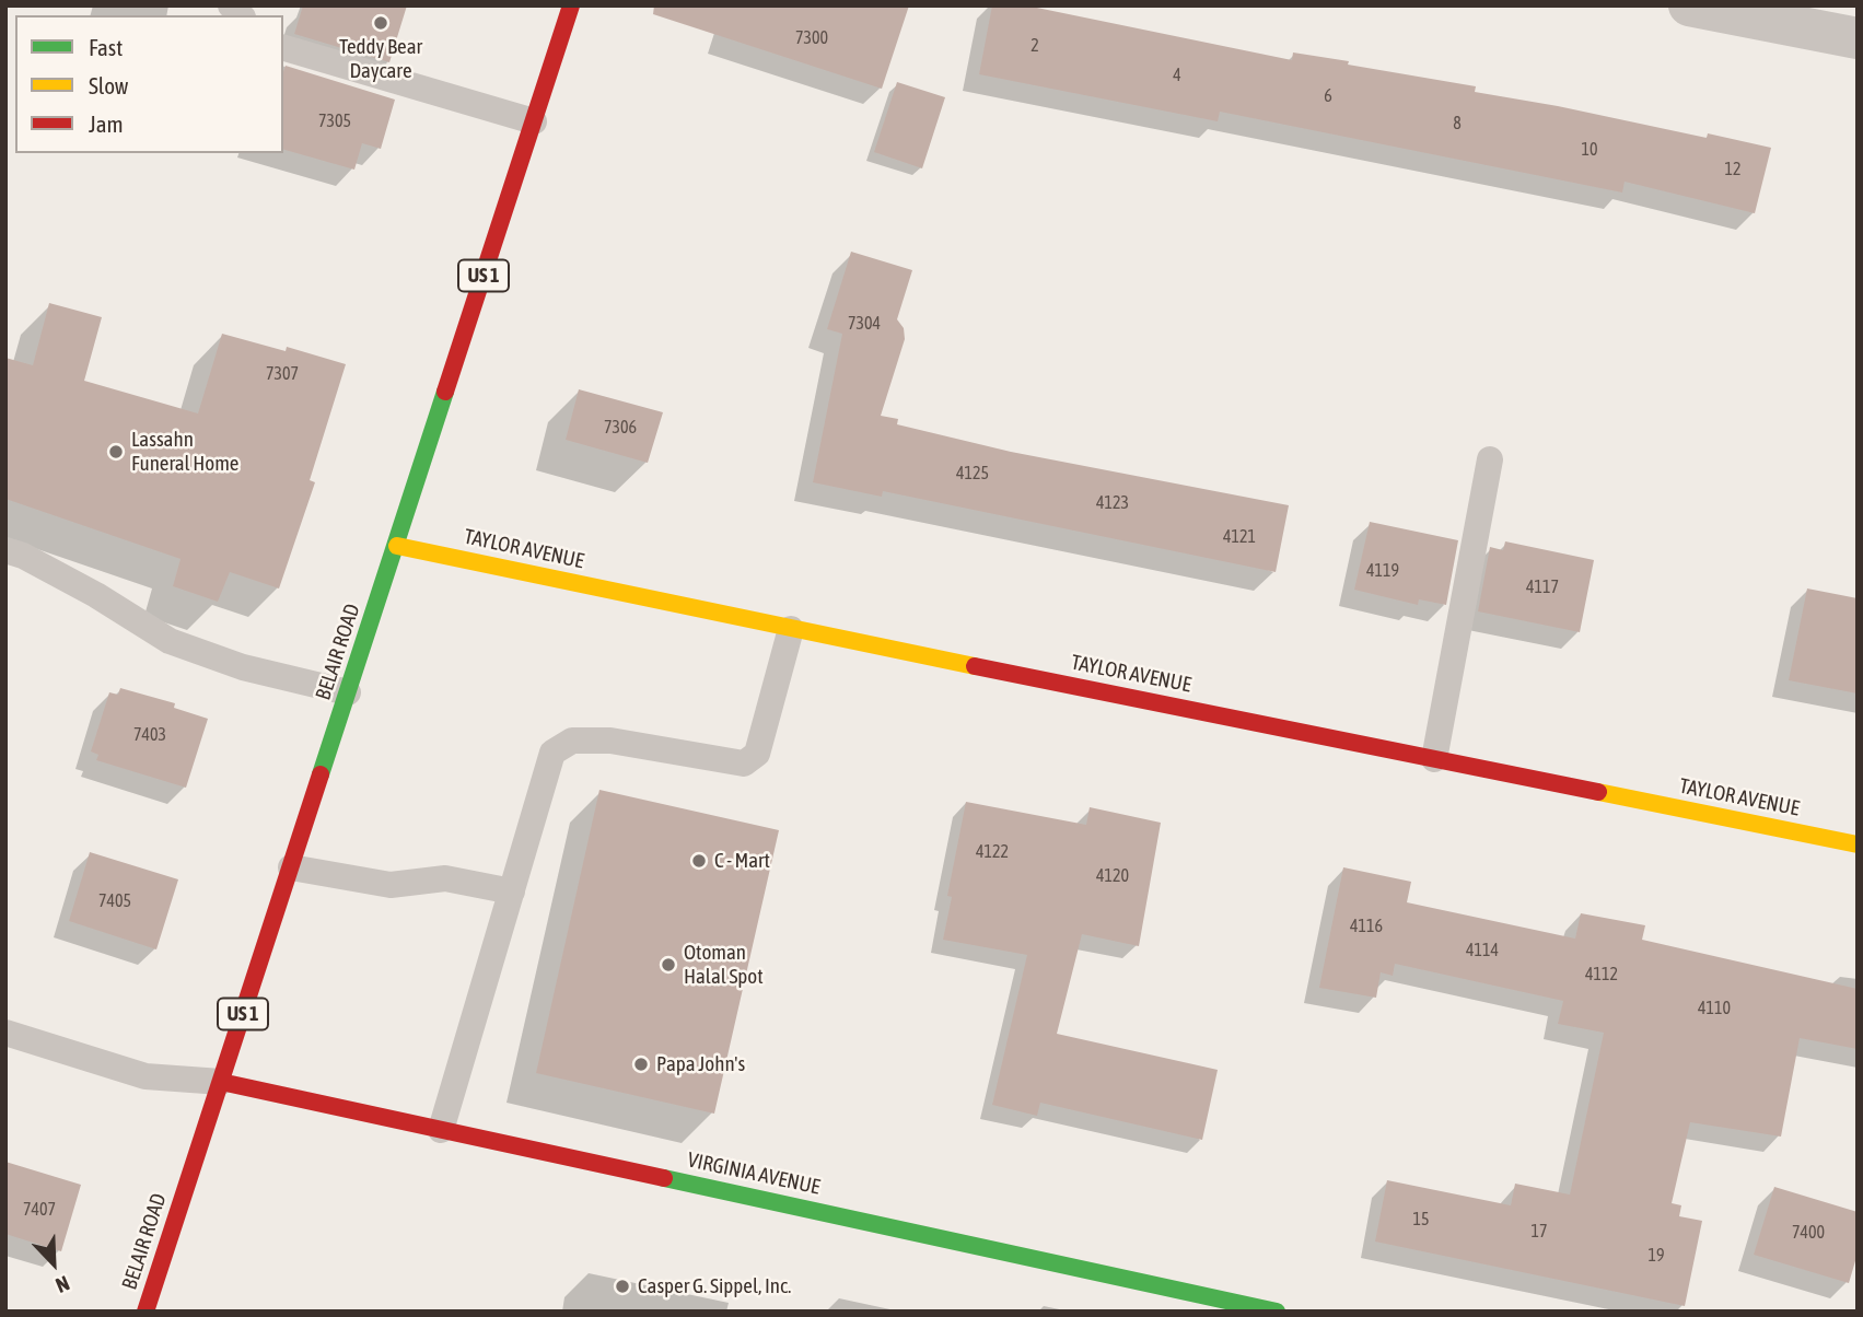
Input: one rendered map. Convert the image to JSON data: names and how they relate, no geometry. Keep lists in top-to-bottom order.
{
  "streets": {
    "main road": [
      "US 1",
      "TAYLOR AVENUE",
      "BELAIR ROAD",
      "VIRGINIA AVENUE"
    ]
  },
  "crossings": [
    ["TAYLOR AVENUE", "BELAIR ROAD"],
    ["BELAIR ROAD", "VIRGINIA AVENUE"]
  ],
  "places": [
    "Teddy Bear Daycare",
    "Lassahn Funeral Home",
    "C - Mart",
    "Otoman Halal Spot",
    "Papa John's",
    "Casper G. Sippel, Inc."
  ],
  "house_numbers": [
    "7300",
    "2",
    "4",
    "6",
    "7305",
    "8",
    "10",
    "12",
    "7304",
    "7307",
    "7306",
    "4125",
    "4123",
    "4121",
    "4119",
    "4117",
    "7403",
    "4122",
    "4120",
    "7405",
    "4116",
    "4114",
    "4112",
    "4110",
    "7407",
    "15",
    "17",
    "7400",
    "19"
  ],
  "legend": ["Fast", "Slow", "Jam"],
  "north": "bottom right"
}
